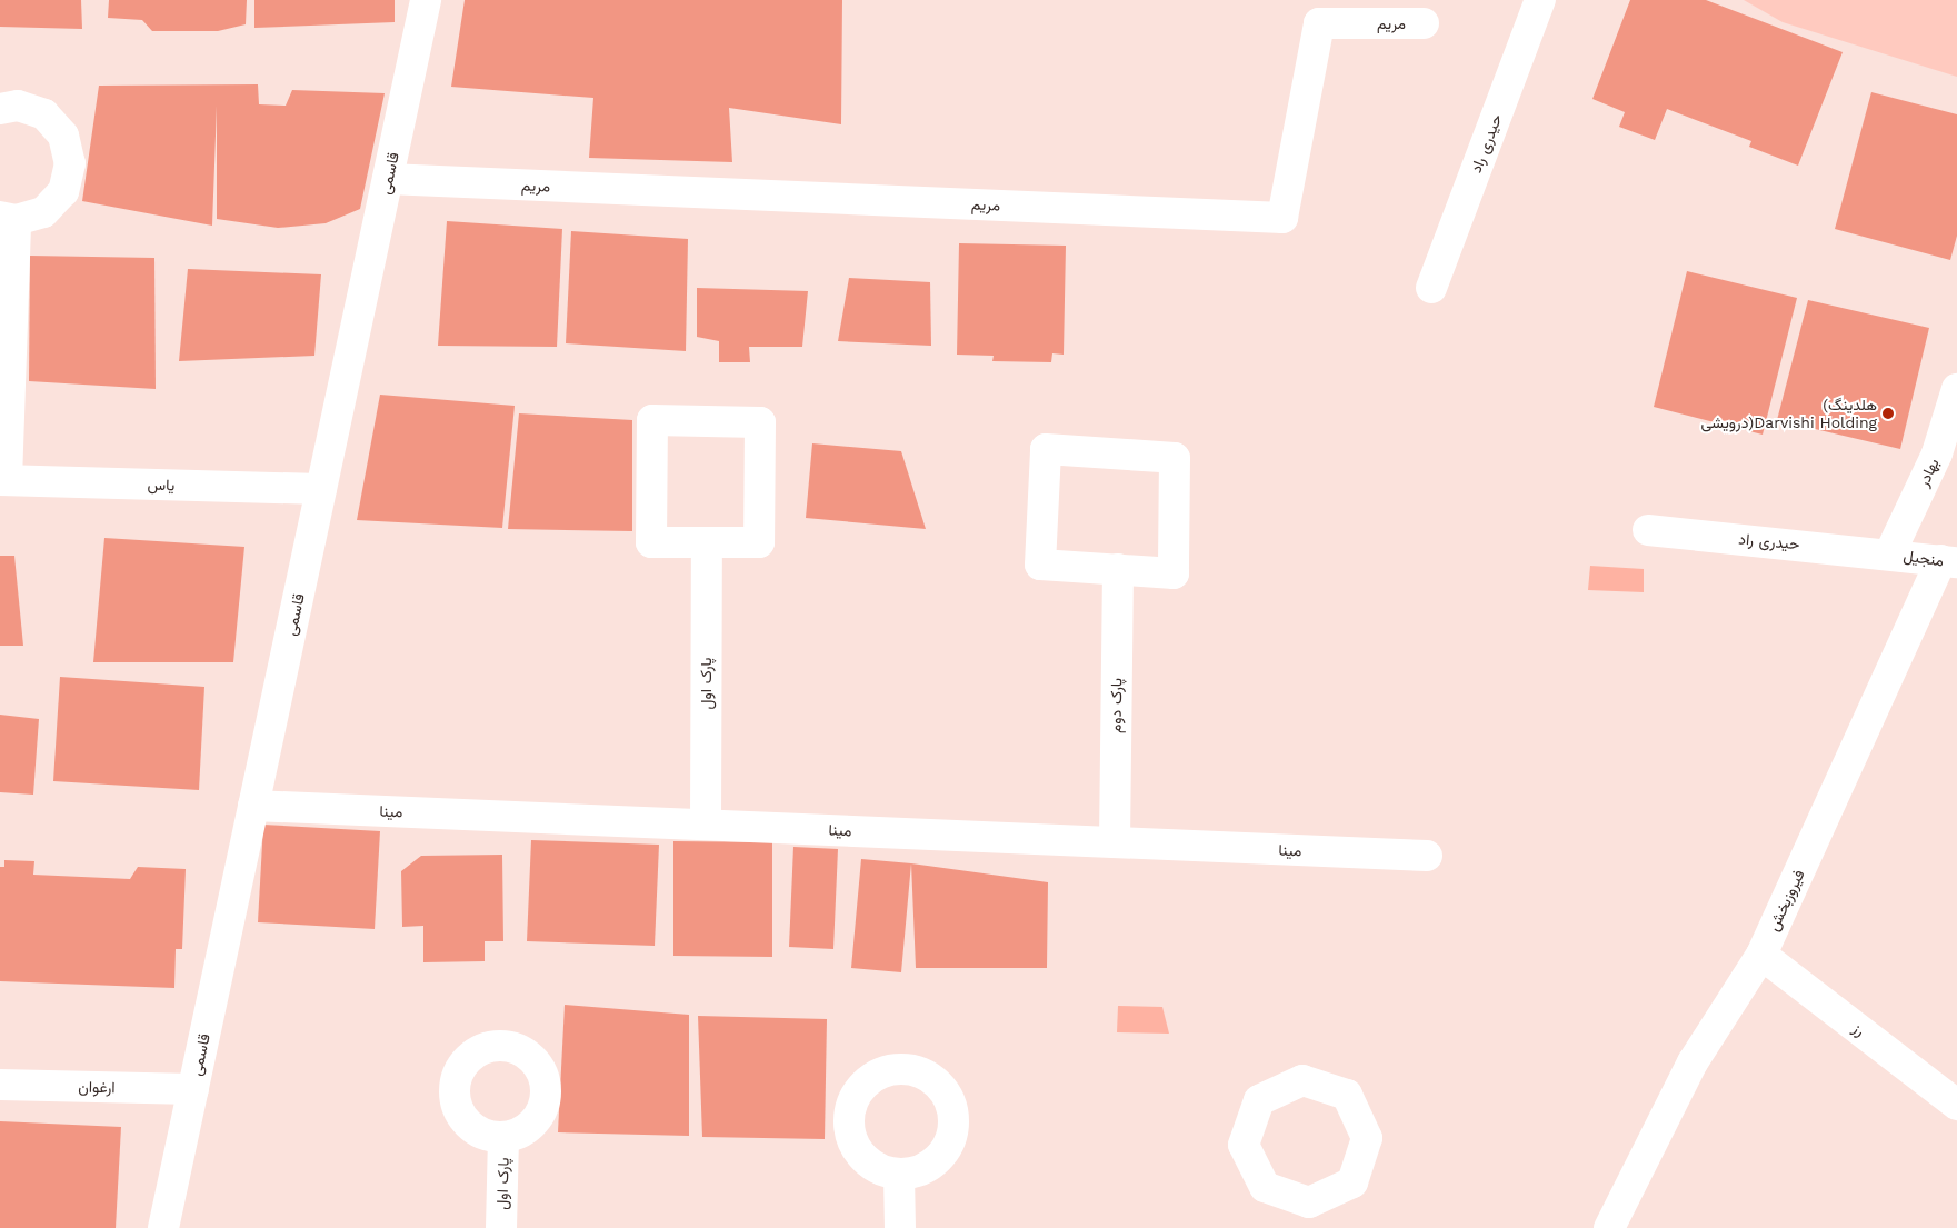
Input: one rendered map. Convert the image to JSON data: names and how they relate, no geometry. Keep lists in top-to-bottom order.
{
  "streets": {
    "street": [
      "مریم",
      "حیدری راد",
      "قاسمی",
      "بهادر",
      "یاس",
      "منجیل",
      "پارک اول",
      "پارک دوم",
      "مینا",
      "فیروزبخش",
      "رز",
      "ارغوان"
    ]
  },
  "crossings": [
    ["مریم", "قاسمی"],
    ["حیدری راد", "بهادر"],
    ["حیدری راد", "منجیل"],
    ["قاسمی", "یاس"],
    ["قاسمی", "مینا"],
    ["قاسمی", "ارغوان"],
    ["بهادر", "منجیل"],
    ["منجیل", "فیروزبخش"],
    ["پارک اول", "مینا"],
    ["پارک دوم", "مینا"],
    ["فیروزبخش", "رز"]
  ],
  "places": ["(هلدینگ درویشی)Darvishi Holding"]
}
